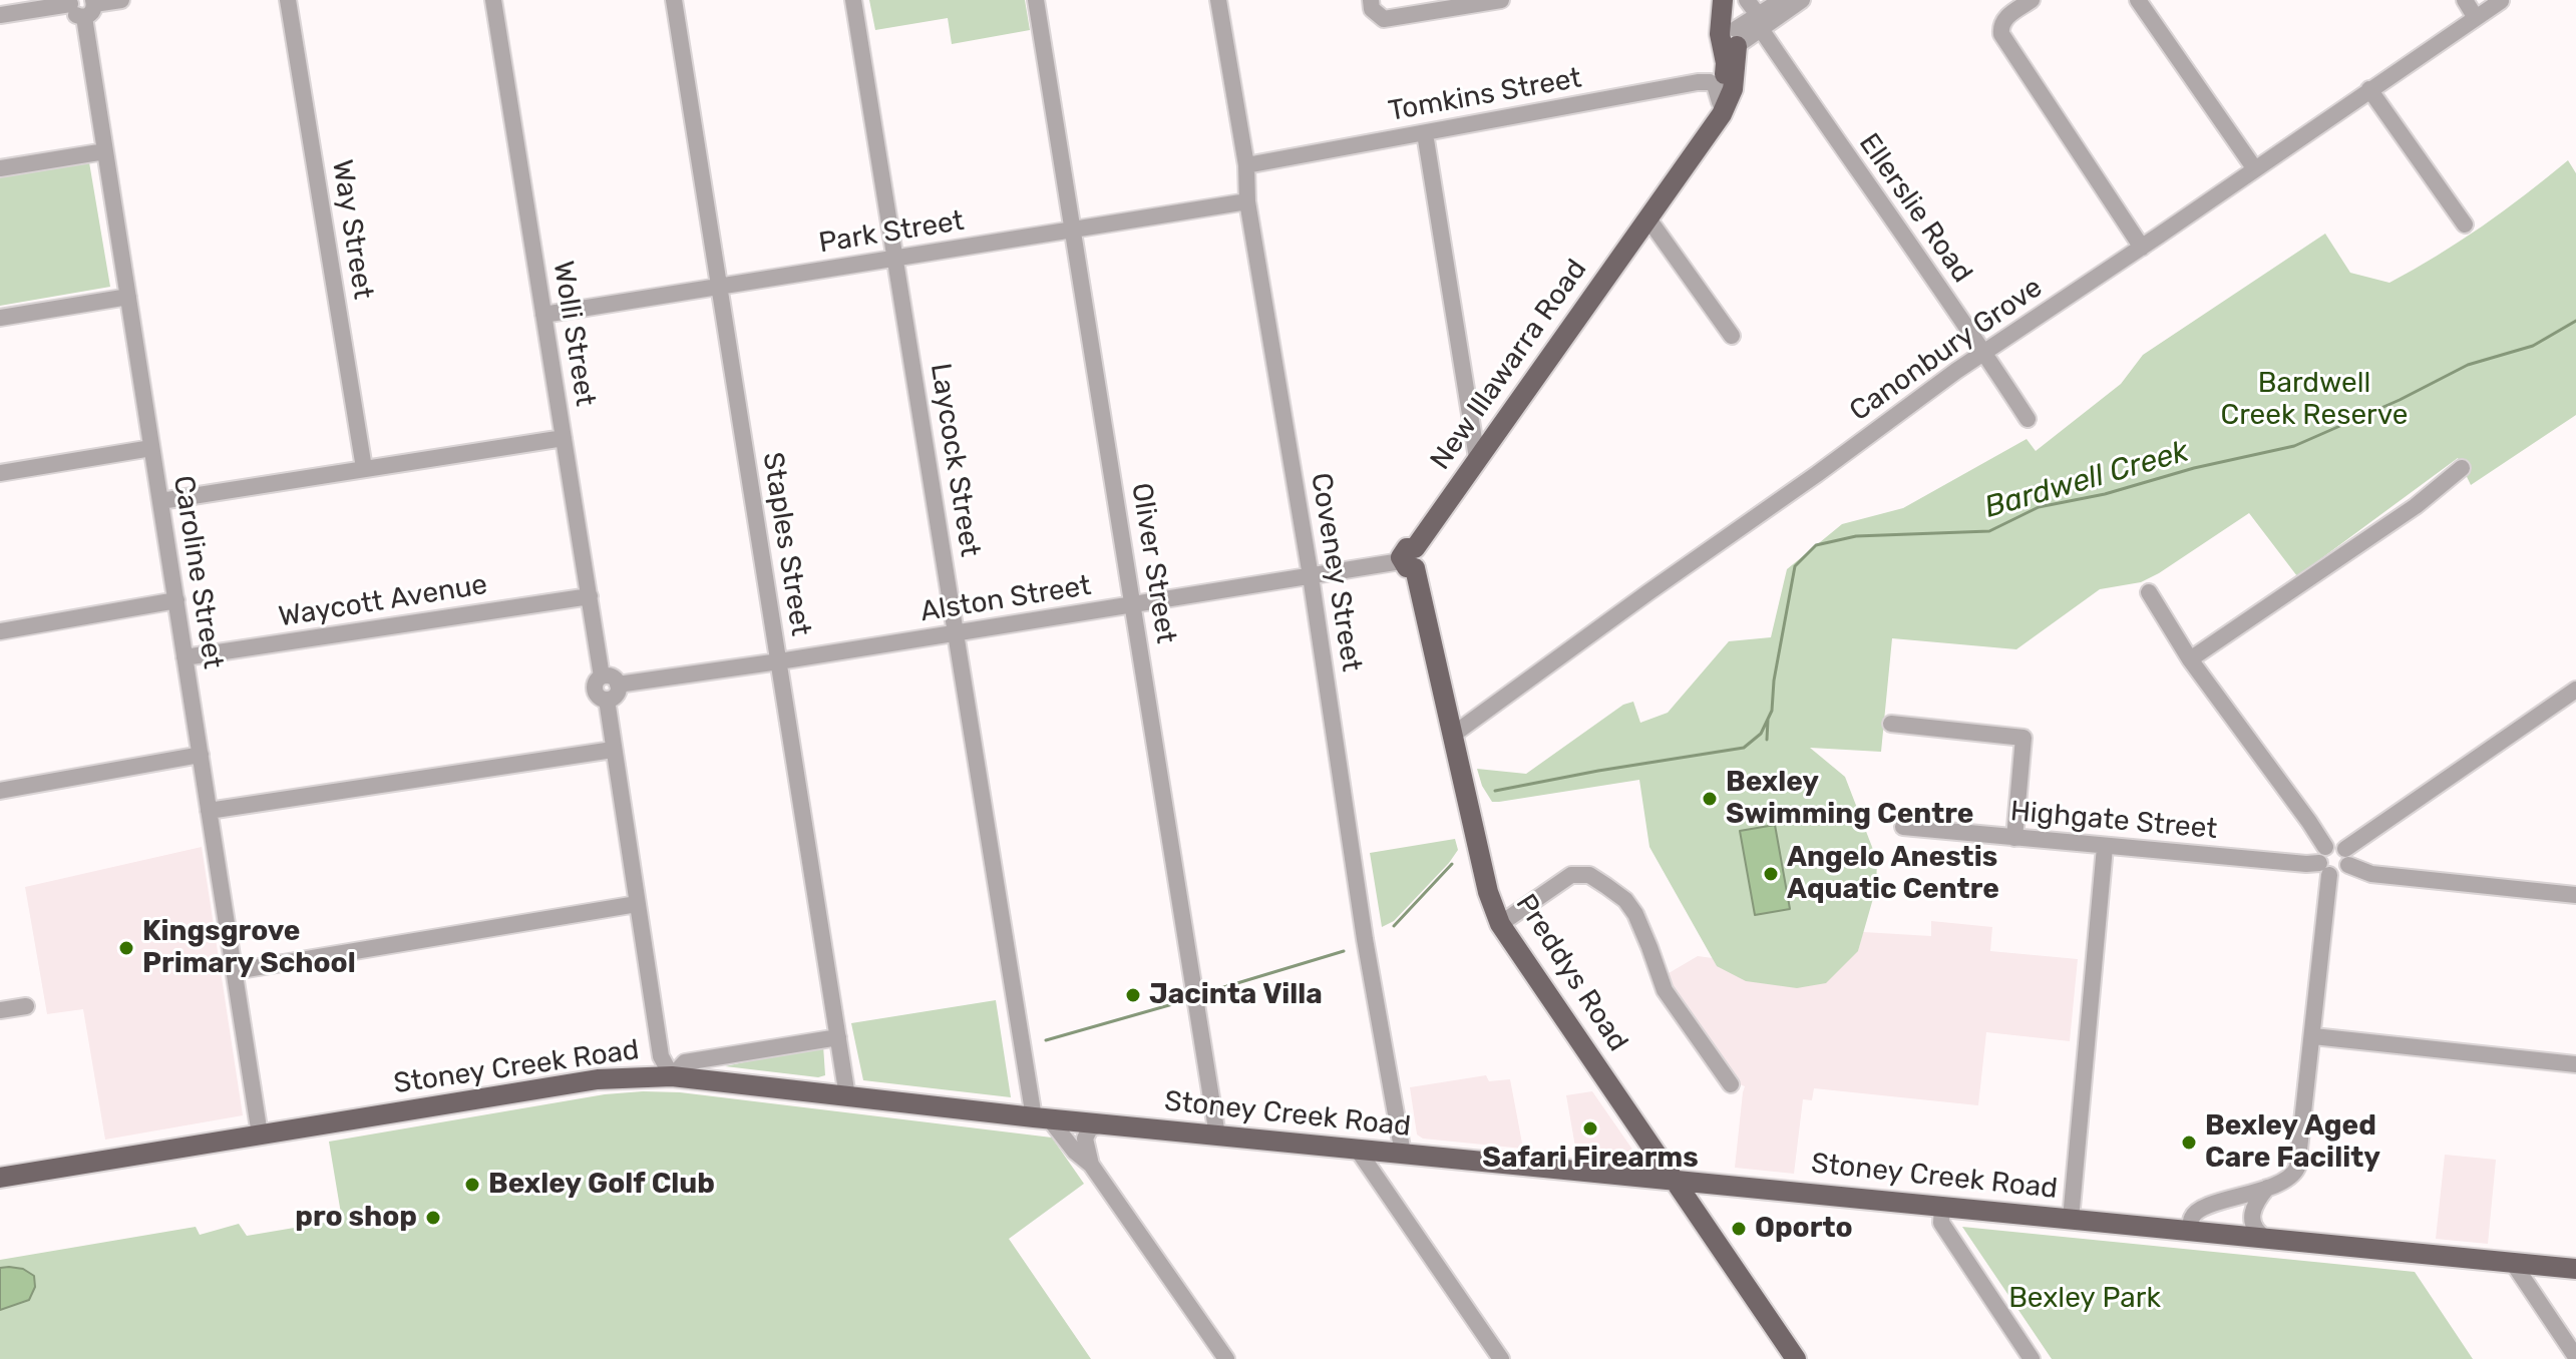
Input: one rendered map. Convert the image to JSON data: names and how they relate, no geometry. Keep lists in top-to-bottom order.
{
  "streets": {
    "main road": ["New Illawarra Road", "Preddys Road", "Stoney Creek Road"],
    "street": [
      "Tomkins Street",
      "Ellerslie Road",
      "Way Street",
      "Park Street",
      "Wolli Street",
      "Canonbury Grove",
      "Laycock Street",
      "Staples Street",
      "Oliver Street",
      "Caroline Street",
      "Coveney Street",
      "Alston Street",
      "Waycott Avenue",
      "Highgate Street"
    ]
  },
  "crossings": [
    ["Tomkins Street", "New Illawarra Road"],
    ["Tomkins Street", "Coveney Street"],
    ["Ellerslie Road", "Canonbury Grove"],
    ["Park Street", "Wolli Street"],
    ["Park Street", "Laycock Street"],
    ["Park Street", "Staples Street"],
    ["Park Street", "Oliver Street"],
    ["Park Street", "Coveney Street"],
    ["Wolli Street", "Alston Street"],
    ["Wolli Street", "Waycott Avenue"],
    ["Canonbury Grove", "Preddys Road"],
    ["New Illawarra Road", "Alston Street"],
    ["New Illawarra Road", "Preddys Road"],
    ["Laycock Street", "Alston Street"],
    ["Laycock Street", "Stoney Creek Road"],
    ["Staples Street", "Alston Street"],
    ["Staples Street", "Stoney Creek Road"],
    ["Oliver Street", "Alston Street"],
    ["Oliver Street", "Stoney Creek Road"],
    ["Caroline Street", "Waycott Avenue"],
    ["Caroline Street", "Stoney Creek Road"],
    ["Coveney Street", "Alston Street"],
    ["Coveney Street", "Stoney Creek Road"],
    ["Alston Street", "Preddys Road"],
    ["Preddys Road", "Stoney Creek Road"]
  ],
  "water": ["Bardwell Creek"],
  "parks": ["Bardwell Creek Reserve", "Bexley Park"],
  "places": [
    "Bexley Swimming Centre",
    "Angelo Anestis Aquatic Centre",
    "Kingsgrove Primary School",
    "Jacinta Villa",
    "Safari Firearms",
    "Bexley Aged Care Facility",
    "Bexley Golf Club",
    "pro shop",
    "Oporto"
  ]
}
